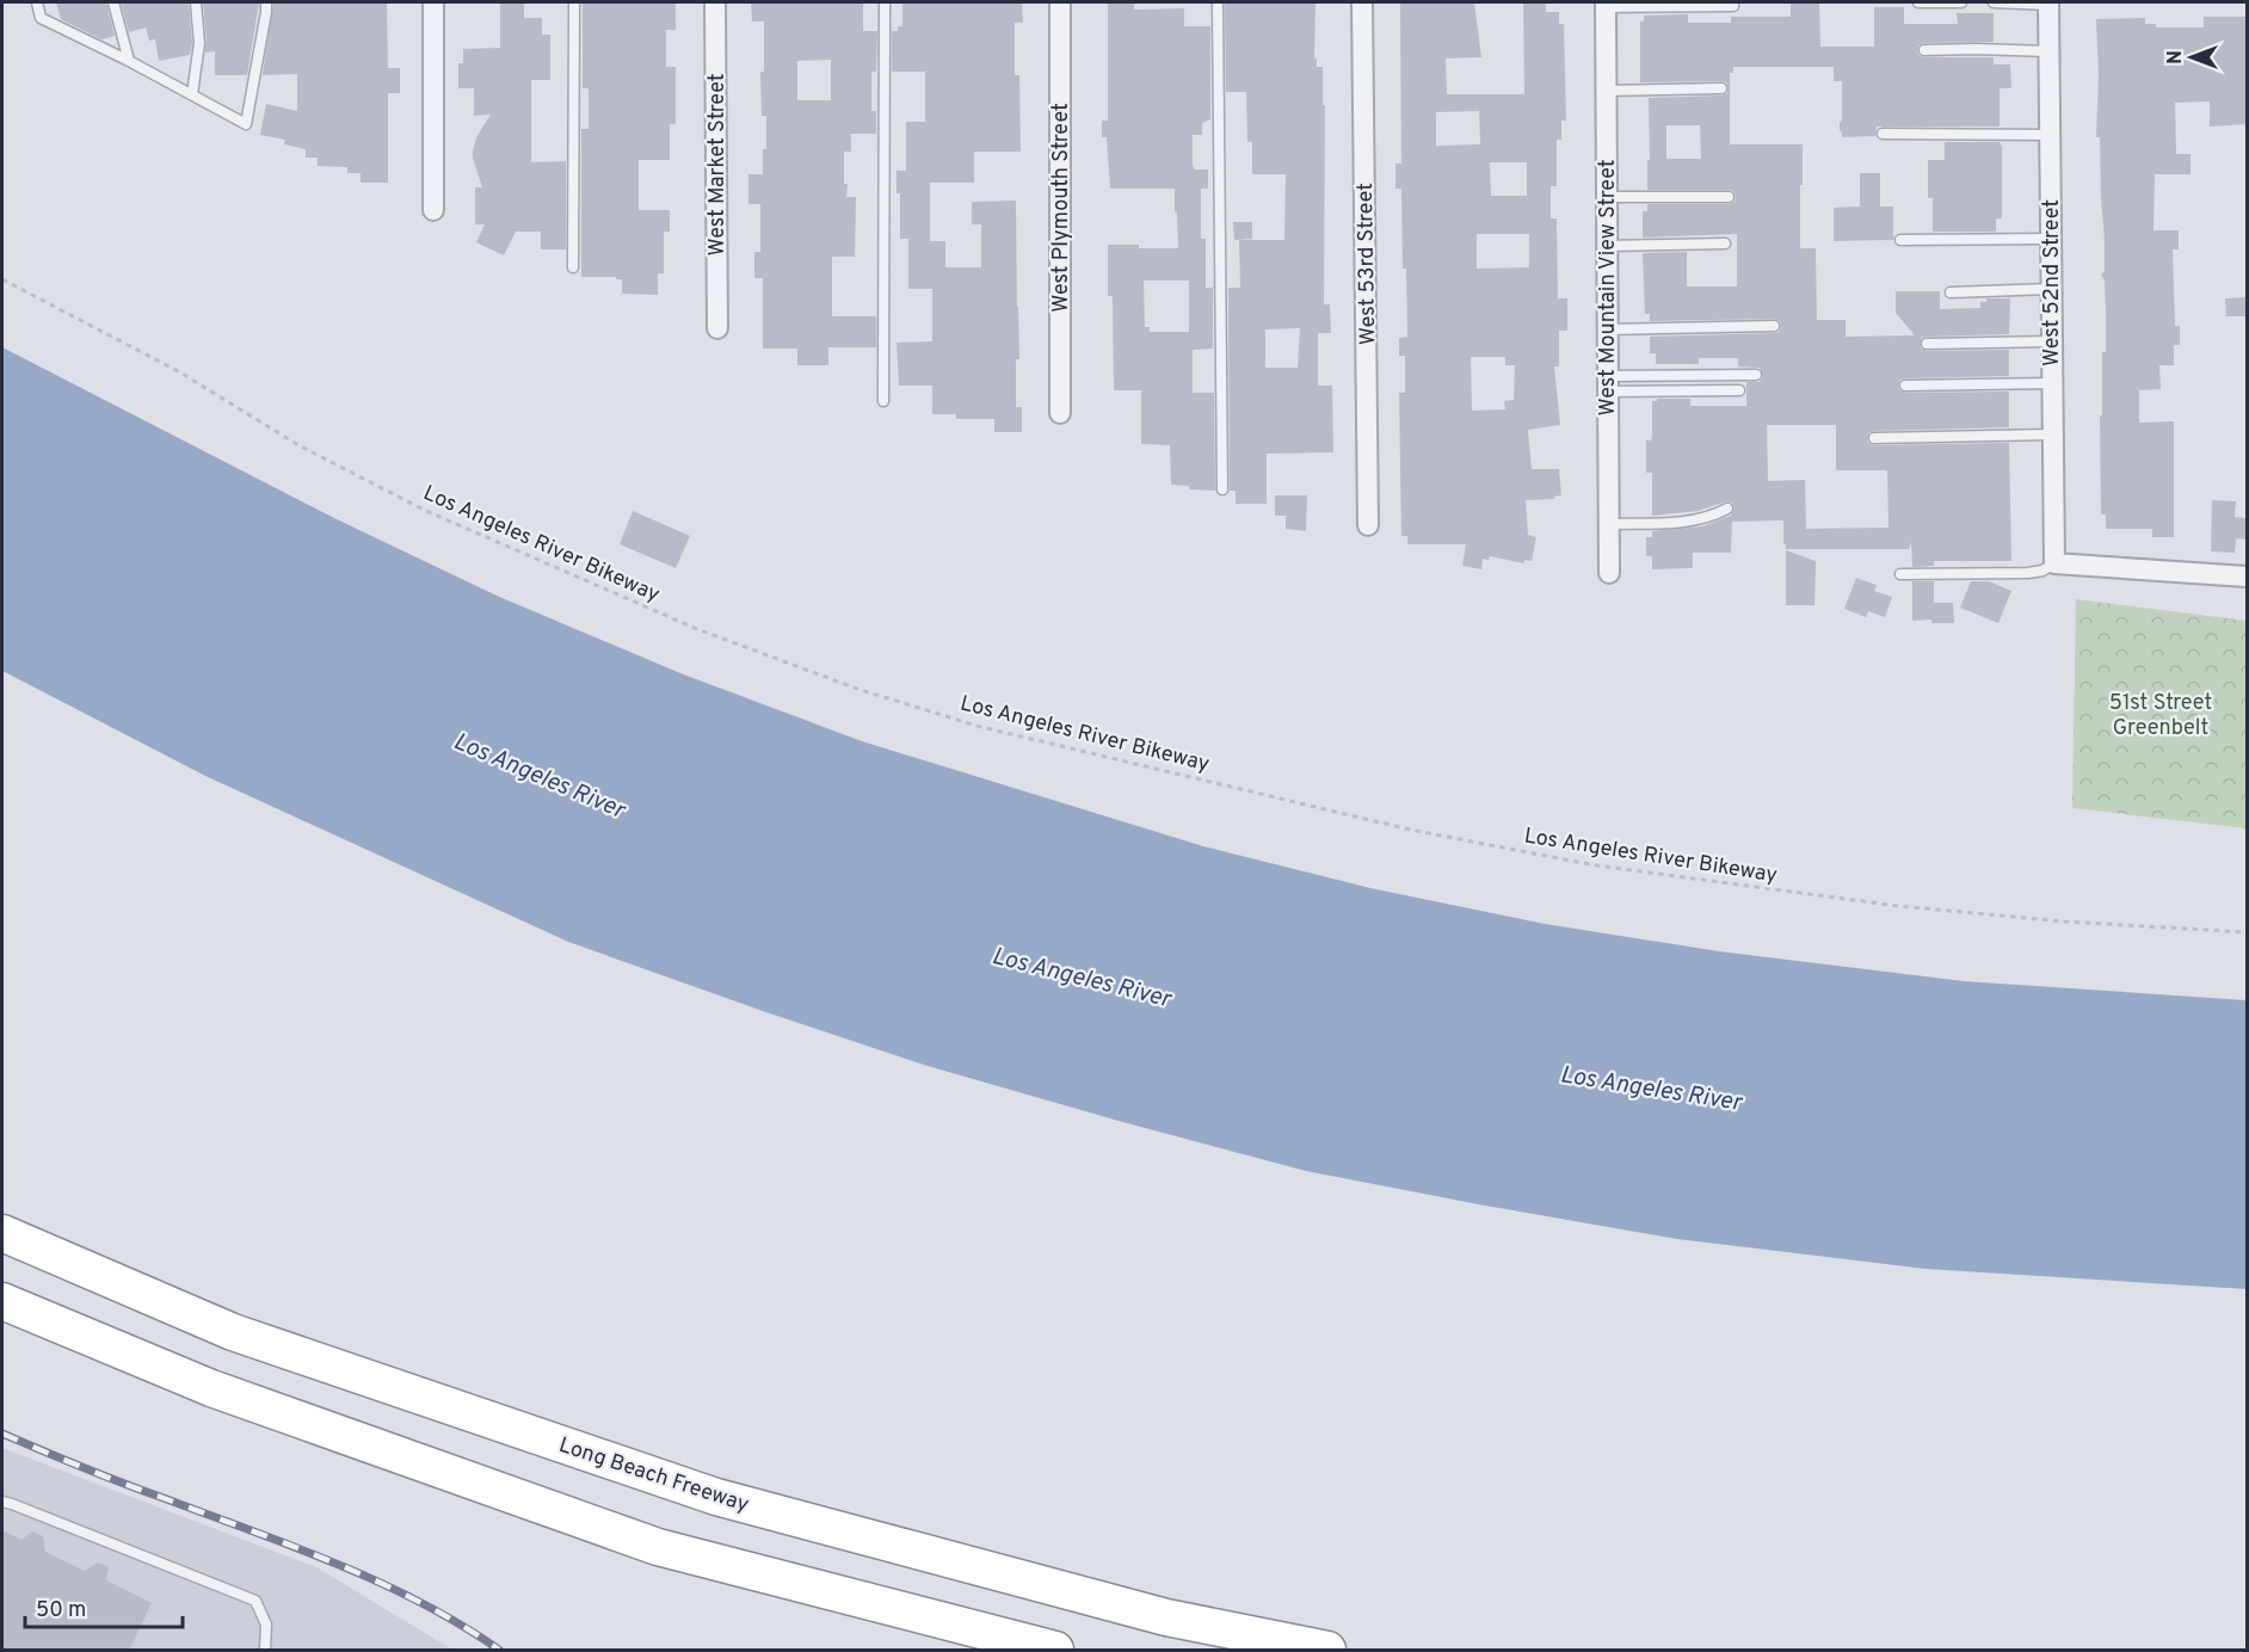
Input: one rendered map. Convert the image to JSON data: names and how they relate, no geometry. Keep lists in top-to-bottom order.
{
  "streets": {
    "highway": ["Long Beach Freeway"],
    "street": [
      "West Market Street",
      "West Plymouth Street",
      "West 53rd Street",
      "West 52nd Street",
      "West Mountain View Street"
    ],
    "path": ["Los Angeles River Bikeway"]
  },
  "water": ["Los Angeles River"],
  "parks": ["51st Street Greenbelt"],
  "scale_bar": "50 m",
  "north": "left"
}
